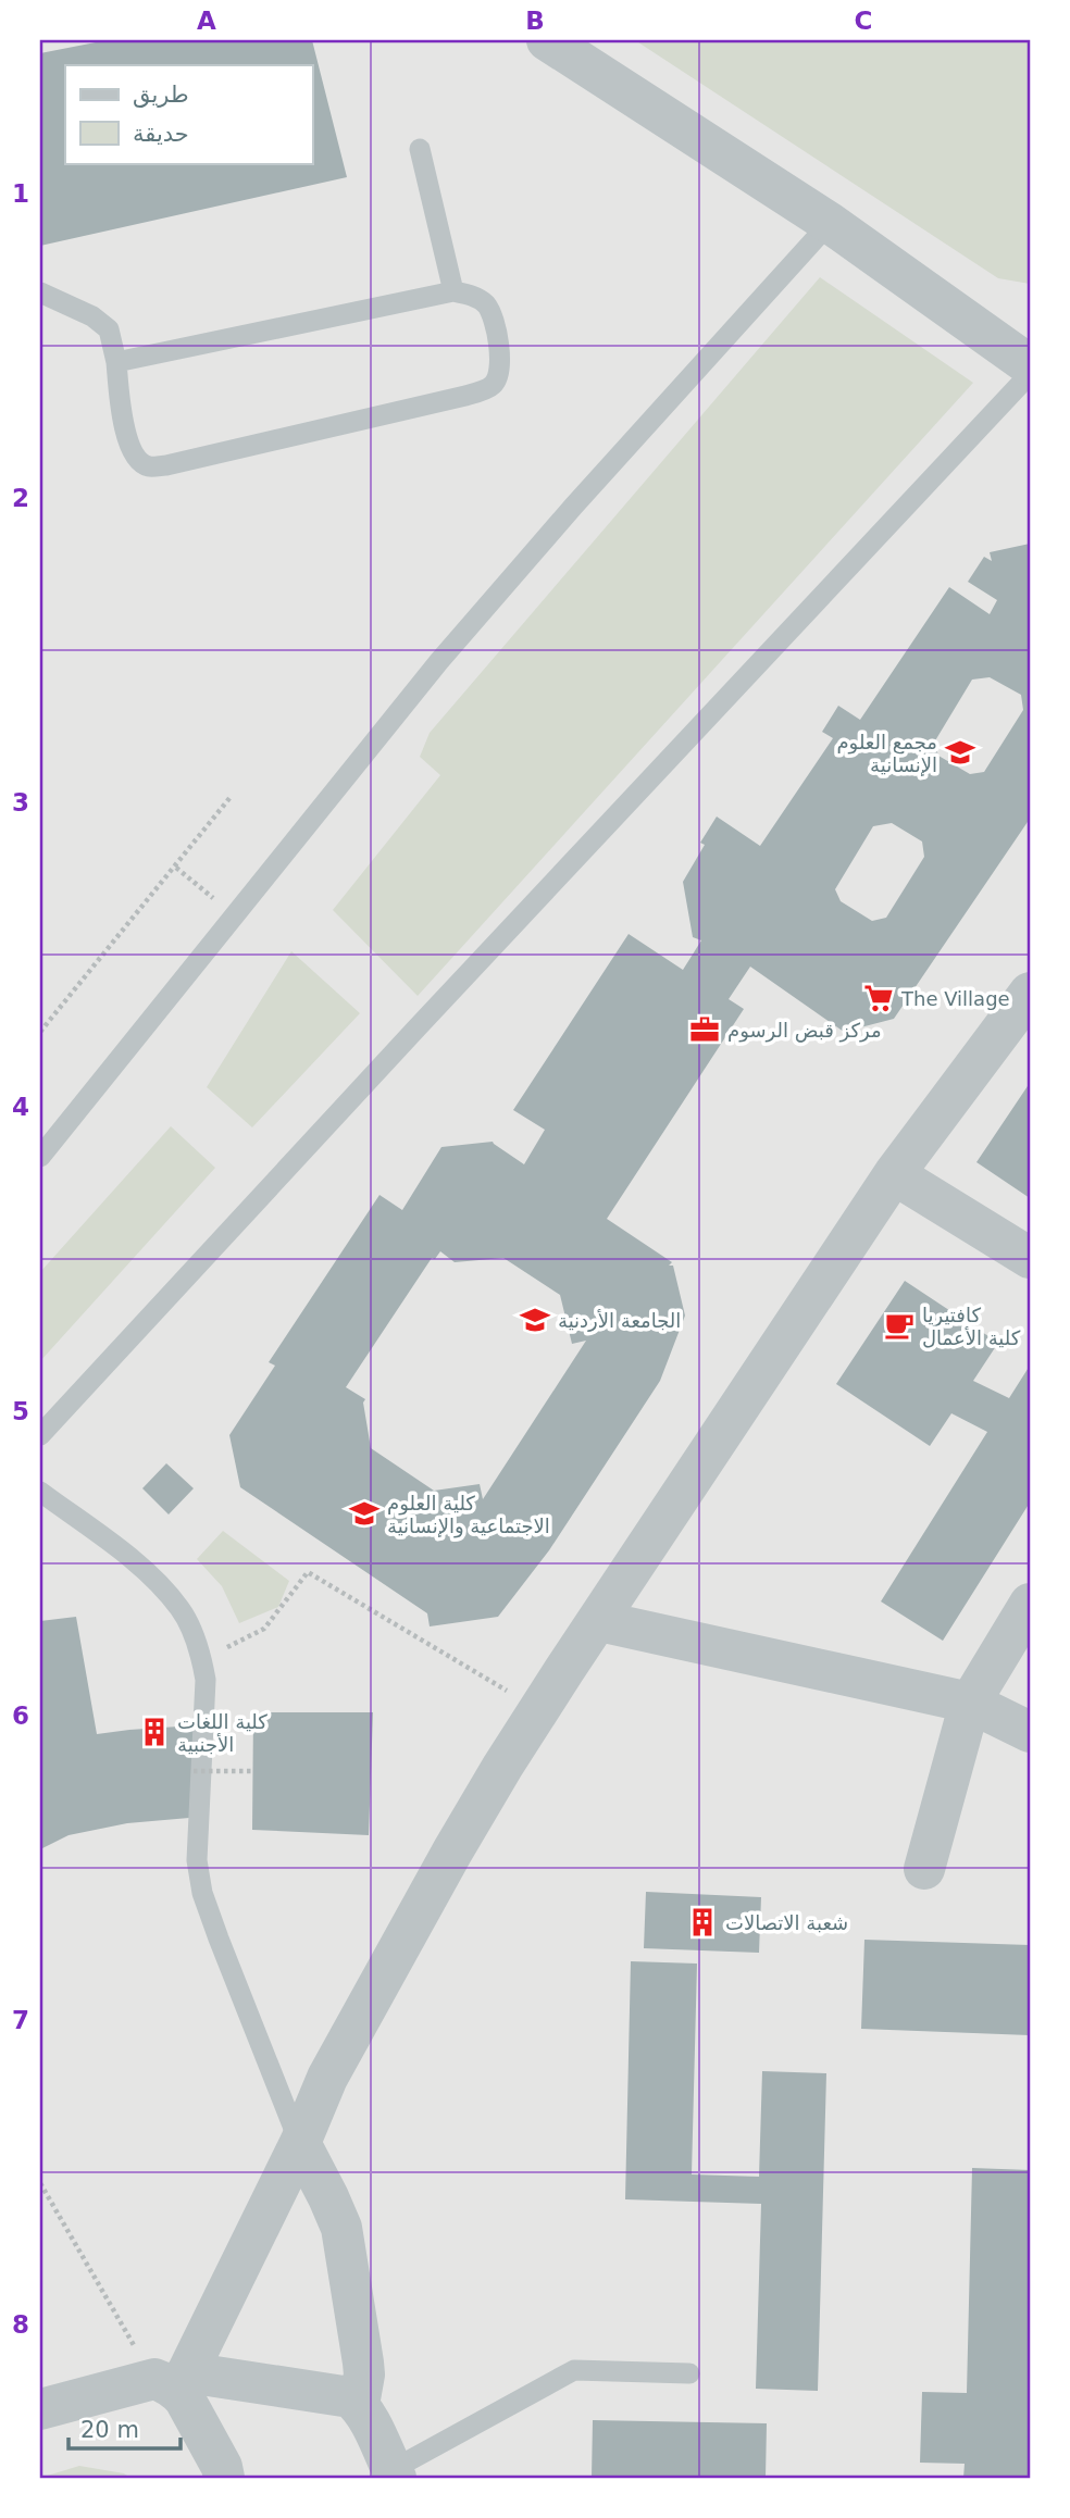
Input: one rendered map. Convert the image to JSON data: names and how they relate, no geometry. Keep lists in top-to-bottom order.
{
  "places": {
    "school or university": ["مجمع العلوم الإنسانية", "الجامعة الأردنية", "كلية العلوم الاجتماعية والإنسانية"],
    "supermarket": ["The Village"],
    "office": ["مركز قبض الرسوم"],
    "cafe": ["كافتيريا كلية الأعمال"],
    "building": ["كلية اللغات الأجنبية", "شعبة الاتصالات"]
  },
  "legend": ["طريق", "حديقة"],
  "scale_bar": "20 m",
  "grid": {
    "columns": ["A", "B", "C"],
    "rows": [
      "1",
      "2",
      "3",
      "4",
      "5",
      "6",
      "7",
      "8"
    ]
  }
}
